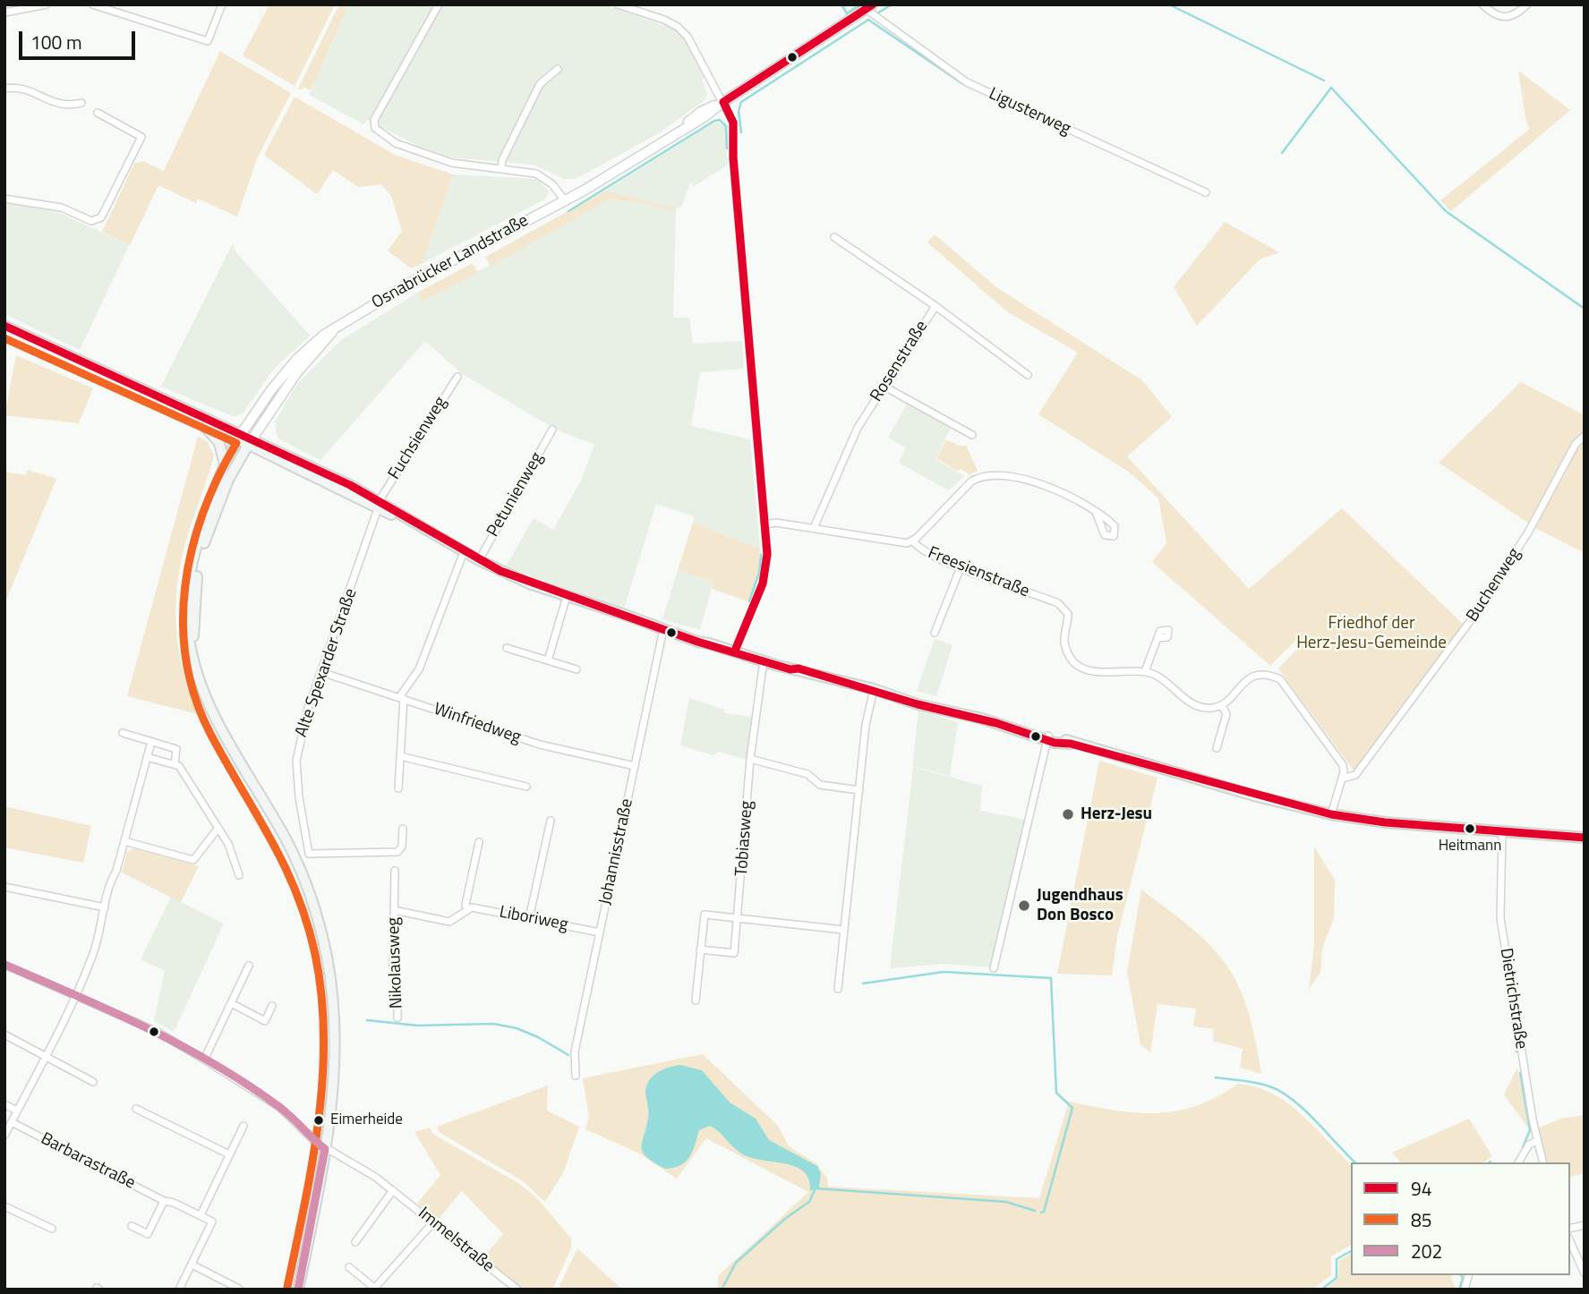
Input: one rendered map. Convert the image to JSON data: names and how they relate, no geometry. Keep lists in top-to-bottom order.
{
  "streets": {
    "street": [
      "Ligusterweg",
      "Osnabrücker Landstraße",
      "Rosenstraße",
      "Fuchsienweg",
      "Petunienweg",
      "Freesienstraße",
      "Buchenweg",
      "Alte Spexarder Straße",
      "Winfriedweg",
      "Tobiasweg",
      "Johannisstraße",
      "Liboriweg",
      "Nikolausweg",
      "Dietrichstraße",
      "Barbarastraße",
      "Immelstraße"
    ]
  },
  "crossings": [
    ["Ligusterweg", "Osnabrücker Landstraße"],
    ["Rosenstraße", "Freesienstraße"],
    ["Fuchsienweg", "Alte Spexarder Straße"],
    ["Alte Spexarder Straße", "Winfriedweg"],
    ["Winfriedweg", "Johannisstraße"],
    ["Johannisstraße", "Liboriweg"],
    ["Liboriweg", "Nikolausweg"]
  ],
  "parks": ["Friedhof der Herz-Jesu-Gemeinde"],
  "places": [
    "Herz-Jesu",
    "Heitmann",
    "Jugendhaus Don Bosco",
    "Eimerheide"
  ],
  "lines": ["transit line 94", "transit line 85", "transit line 202"],
  "legend": ["94", "85", "202"],
  "scale_bar": "100 m"
}
